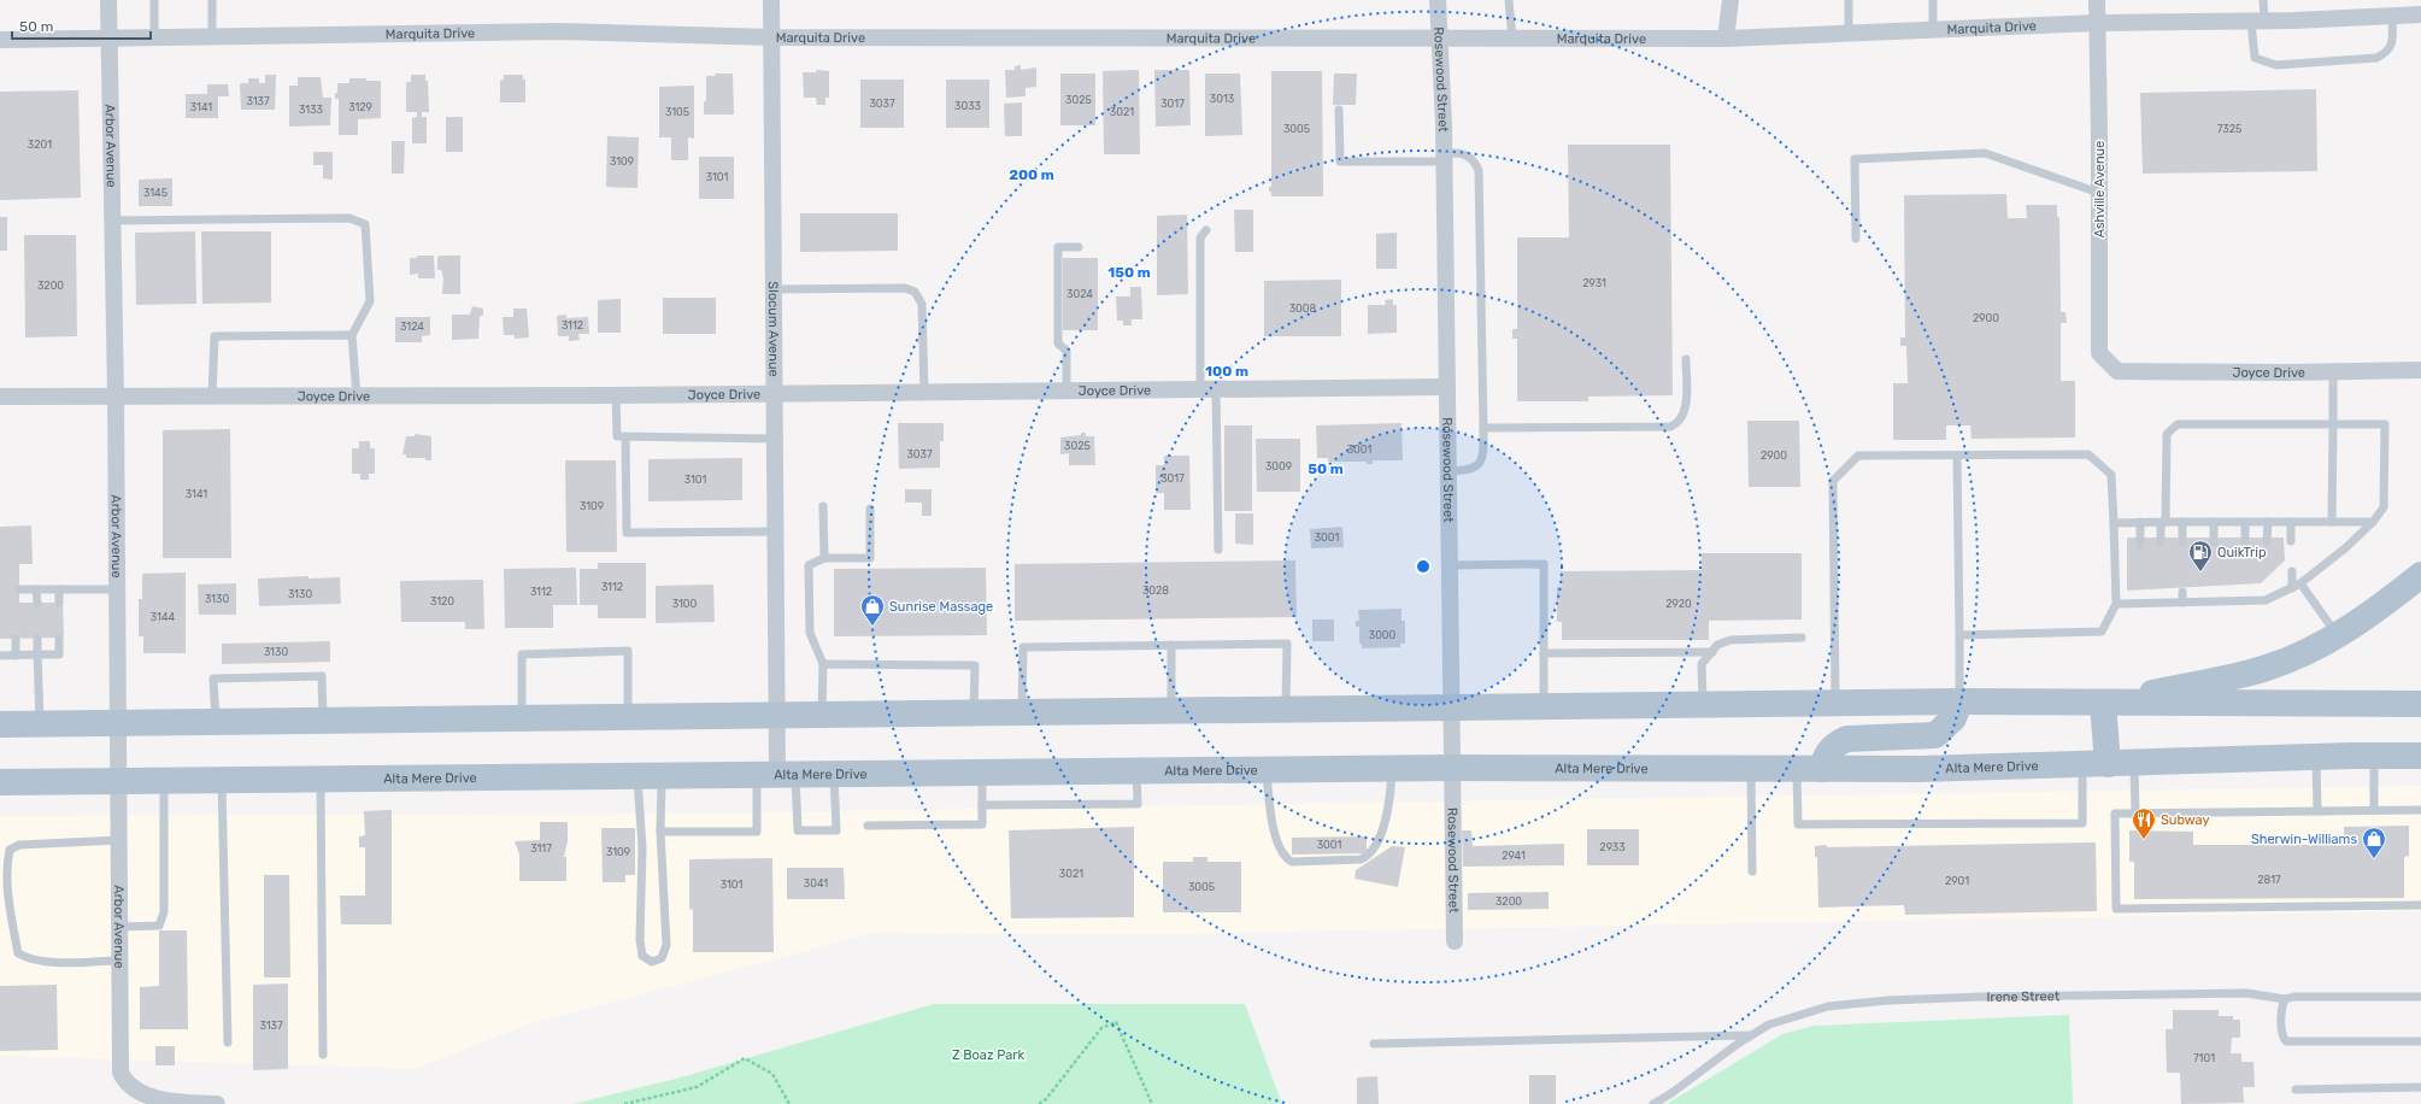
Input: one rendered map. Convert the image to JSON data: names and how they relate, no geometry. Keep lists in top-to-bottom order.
{
  "streets": {
    "main road": ["Alta Mere Drive"],
    "street": [
      "Marquita Drive",
      "Rosewood Street",
      "Arbor Avenue",
      "Ashville Avenue",
      "Slocum Avenue",
      "Joyce Drive"
    ],
    "lane": ["Irene Street"]
  },
  "crossings": [
    ["Marquita Drive", "Rosewood Street"],
    ["Marquita Drive", "Arbor Avenue"],
    ["Marquita Drive", "Ashville Avenue"],
    ["Marquita Drive", "Slocum Avenue"],
    ["Rosewood Street", "Joyce Drive"],
    ["Rosewood Street", "Alta Mere Drive"],
    ["Arbor Avenue", "Joyce Drive"],
    ["Arbor Avenue", "Alta Mere Drive"],
    ["Ashville Avenue", "Joyce Drive"],
    ["Slocum Avenue", "Joyce Drive"],
    ["Slocum Avenue", "Alta Mere Drive"]
  ],
  "parks": ["Z Boaz Park"],
  "places": {
    "fuel station": ["QuikTrip"],
    "shop": ["Sunrise Massage", "Sherwin-Williams"],
    "restaurant": ["Subway"]
  },
  "house_numbers": [
    "3013",
    "3025",
    "3137",
    "3037",
    "3017",
    "3033",
    "3141",
    "3129",
    "3133",
    "3105",
    "3021",
    "3005",
    "7325",
    "3201",
    "3109",
    "3101",
    "3145",
    "2931",
    "3200",
    "3024",
    "3008",
    "2900",
    "3112",
    "3124",
    "3025",
    "3001",
    "3037",
    "2900",
    "3009",
    "3017",
    "3101",
    "3141",
    "3109",
    "3001",
    "3112",
    "3028",
    "3112",
    "3130",
    "3130",
    "3120",
    "3100",
    "2920",
    "3144",
    "3000",
    "3130",
    "3001",
    "2933",
    "3117",
    "3109",
    "2941",
    "3021",
    "2817",
    "2901",
    "3041",
    "3101",
    "3005",
    "3200",
    "3137",
    "7101"
  ],
  "scale_bar": "50 m",
  "rings": [
    "200 m",
    "150 m",
    "100 m",
    "50 m"
  ]
}
